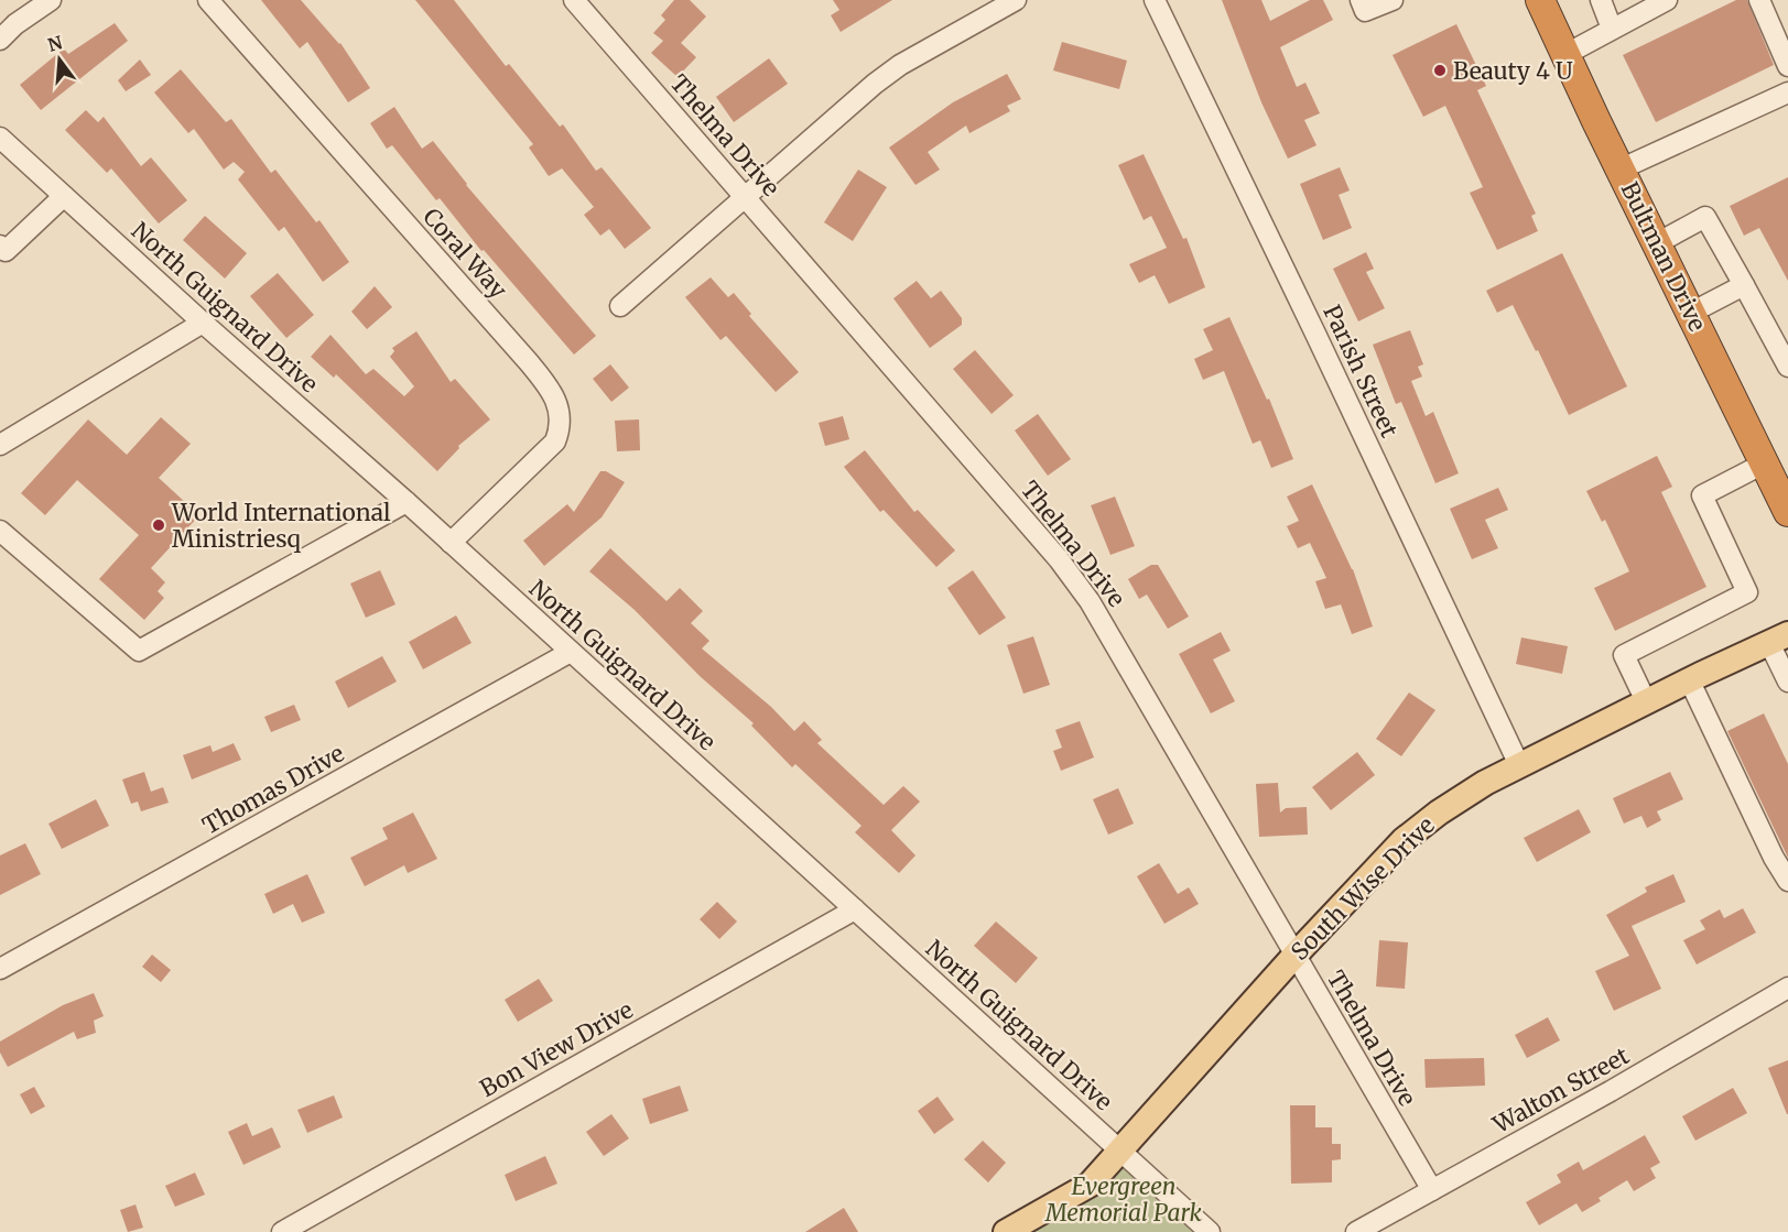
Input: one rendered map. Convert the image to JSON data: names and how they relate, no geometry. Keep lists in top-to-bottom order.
{
  "streets": {
    "highway": ["Bultman Drive"],
    "main road": ["South Wise Drive"],
    "street": [
      "Thelma Drive",
      "Coral Way",
      "North Guignard Drive",
      "Parish Street",
      "Thomas Drive",
      "Bon View Drive",
      "Walton Street"
    ]
  },
  "crossings": [
    ["Thelma Drive", "South Wise Drive"],
    ["Thelma Drive", "Walton Street"],
    ["Coral Way", "North Guignard Drive"],
    ["North Guignard Drive", "Thomas Drive"],
    ["North Guignard Drive", "South Wise Drive"],
    ["North Guignard Drive", "Bon View Drive"],
    ["Parish Street", "South Wise Drive"]
  ],
  "parks": ["Evergreen Memorial Park"],
  "places": ["Beauty 4 U", "World International Ministriesq"],
  "north": "top"
}
